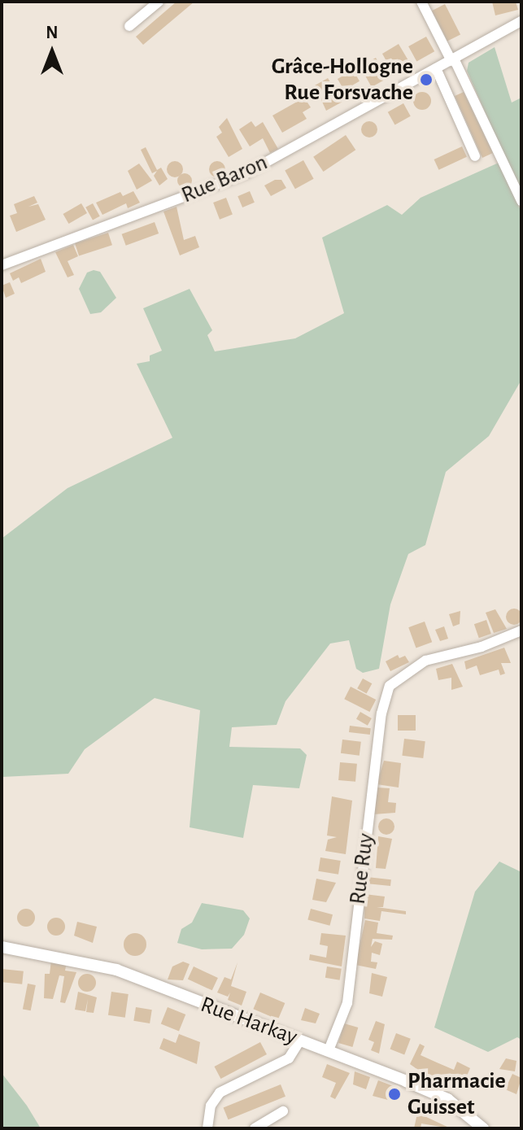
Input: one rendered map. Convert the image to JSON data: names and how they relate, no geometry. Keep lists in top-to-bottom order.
{
  "streets": {
    "street": ["Rue Baron", "Rue Ruy", "Rue Harkay"]
  },
  "crossings": [
    ["Rue Ruy", "Rue Harkay"]
  ],
  "places": ["Grâce-Hollogne Rue Forsvache", "Pharmacie Guisset"],
  "north": "top"
}
